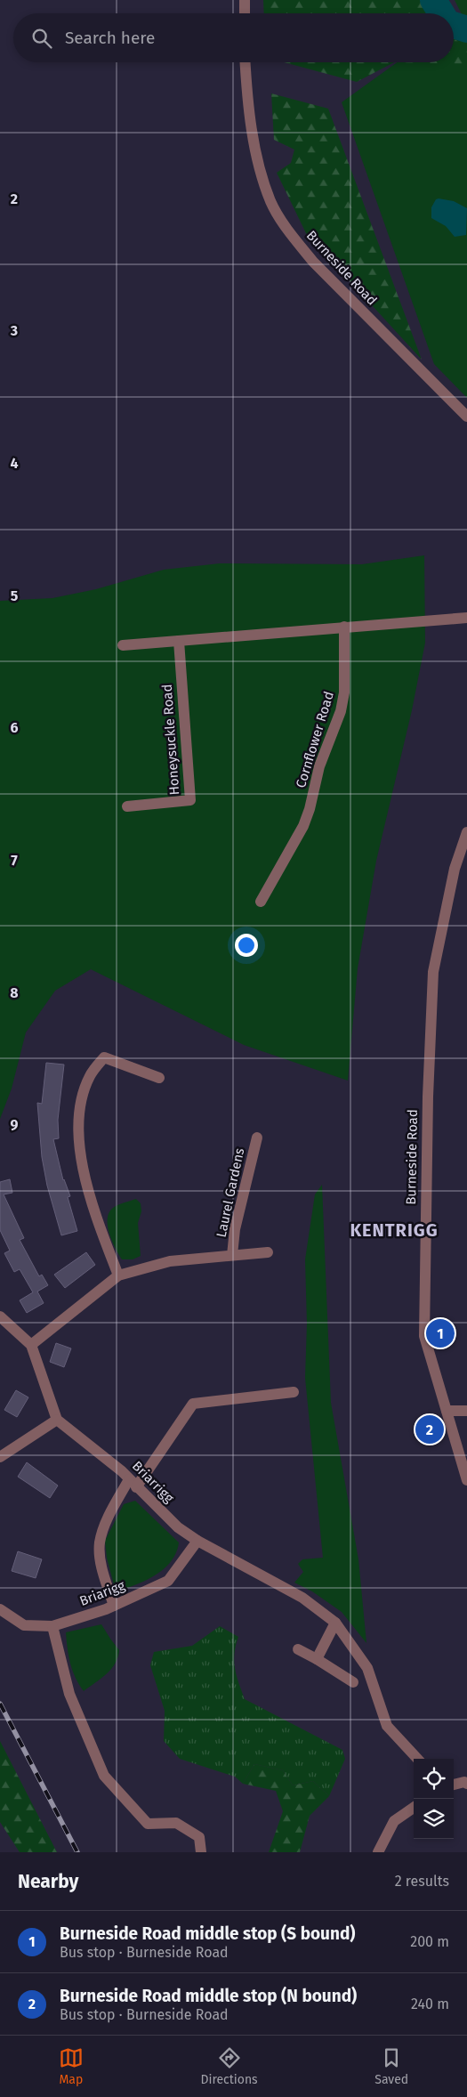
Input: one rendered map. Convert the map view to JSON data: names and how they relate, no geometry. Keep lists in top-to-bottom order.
{
  "streets": {
    "street": [
      "Burneside Road",
      "Honeysuckle Road",
      "Cornflower Road",
      "Laurel Gardens",
      "Briarrigg",
      "Briarigg"
    ]
  },
  "crossings": [
    ["Briarrigg", "Briarigg"]
  ],
  "districts": ["KENTRIGG"],
  "page": {
    "search": "Search here",
    "pins": ["1", "2"],
    "heading": ["Nearby", "2 results"],
    "list": [
      {
        "mark": "1",
        "name": "Burneside Road middle stop (S bound)",
        "note": "Bus stop · Burneside Road",
        "value": "200 m"
      },
      {
        "mark": "2",
        "name": "Burneside Road middle stop (N bound)",
        "note": "Bus stop · Burneside Road",
        "value": "240 m"
      }
    ],
    "nav": ["Map", "Directions", "Saved"]
  },
  "grid": {
    "rows": [
      "2",
      "3",
      "4",
      "5",
      "6",
      "7",
      "8",
      "9"
    ]
  }
}
